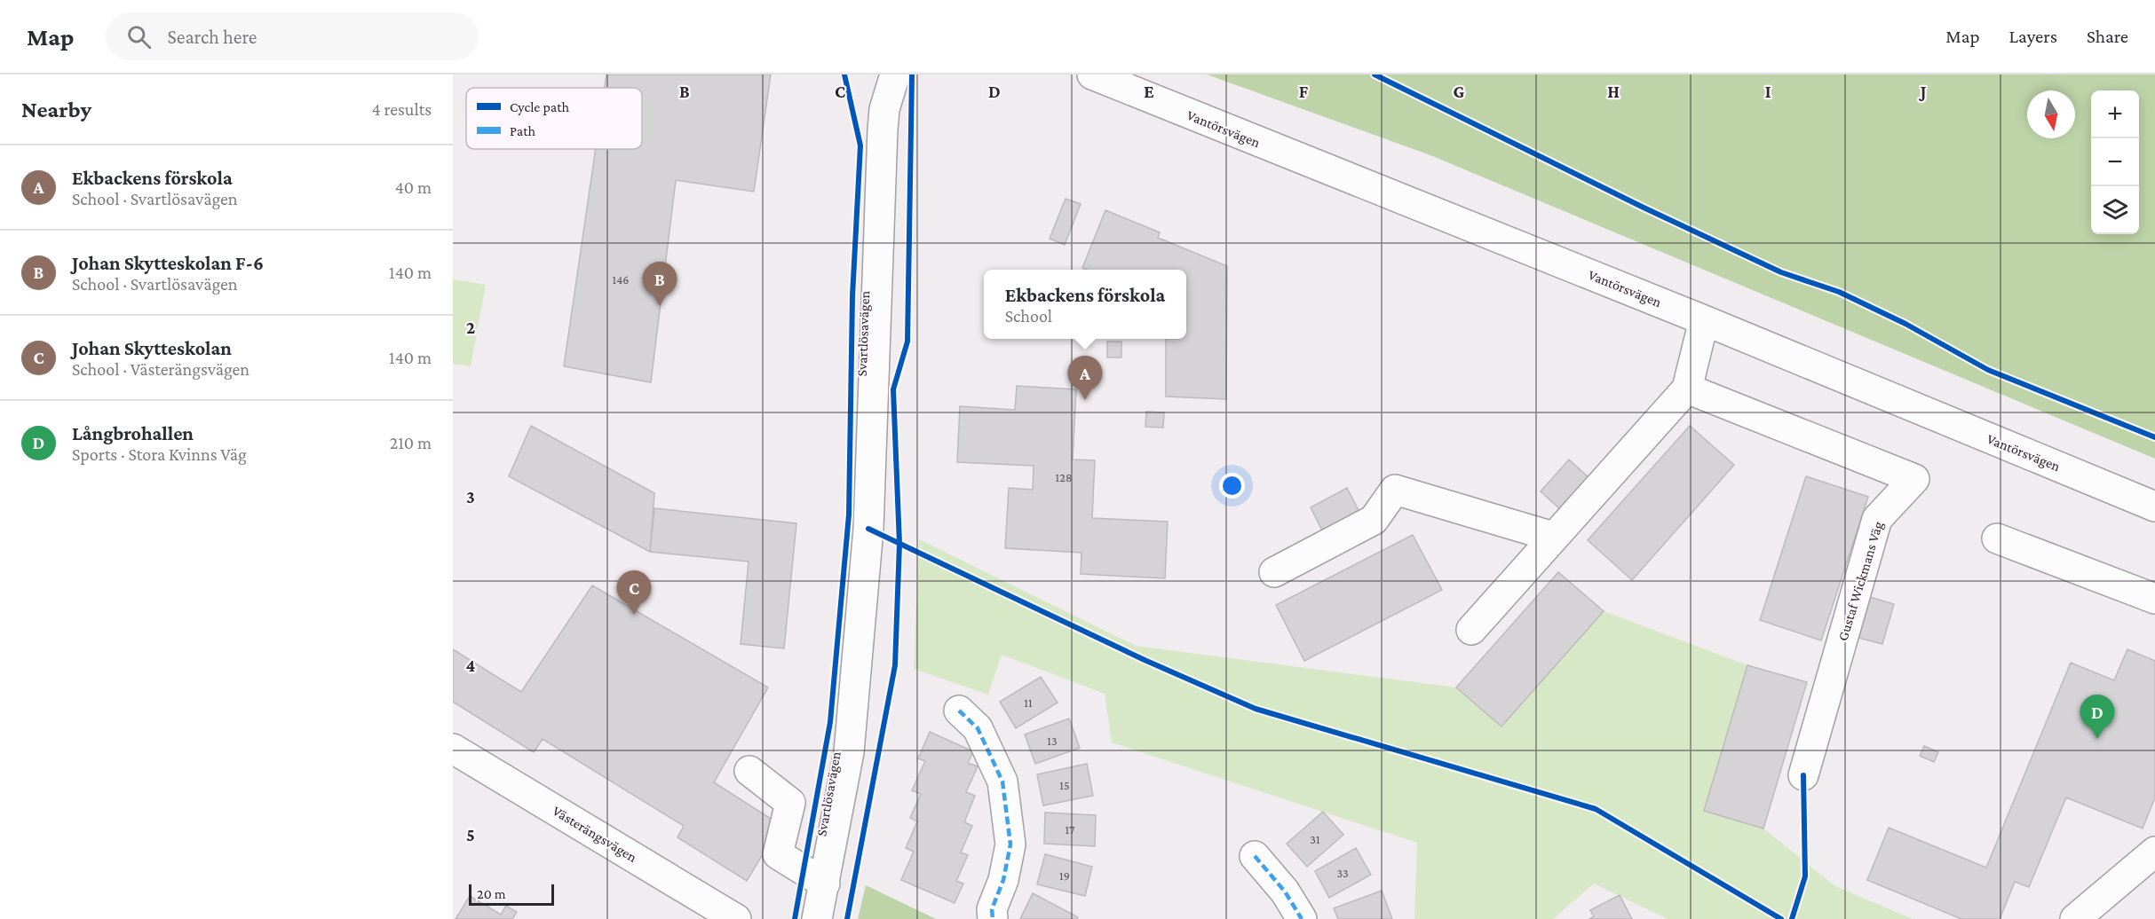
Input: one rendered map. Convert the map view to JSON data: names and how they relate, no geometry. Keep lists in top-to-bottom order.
{
  "streets": {
    "street": [
      "Vantörsvägen",
      "Svartlösavägen",
      "Gustaf Wickmans Väg",
      "Västerängsvägen"
    ]
  },
  "house_numbers": [
    "146",
    "128",
    "11",
    "13",
    "15",
    "17",
    "31",
    "33",
    "19"
  ],
  "legend": ["Cycle path", "Path"],
  "scale_bar": "20 m",
  "north": "bottom",
  "page": {
    "header": "Map",
    "search": "Search here",
    "nav": ["Map", "Layers", "Share"],
    "heading": ["Nearby", "4 results"],
    "map_buttons": ["+", "−"],
    "list": [
      {
        "mark": "A",
        "name": "Ekbackens förskola",
        "note": "School · Svartlösavägen",
        "value": "40 m"
      },
      {
        "mark": "B",
        "name": "Johan Skytteskolan F-6",
        "note": "School · Svartlösavägen",
        "value": "140 m"
      },
      {
        "mark": "C",
        "name": "Johan Skytteskolan",
        "note": "School · Västerängsvägen",
        "value": "140 m"
      },
      {
        "mark": "D",
        "name": "Långbrohallen",
        "note": "Sports · Stora Kvinns Väg",
        "value": "210 m"
      }
    ],
    "pins": [
      "B",
      "A",
      "C",
      "D"
    ],
    "popup": ["Ekbackens förskola", "School"],
    "scale": "20 m"
  },
  "grid": {
    "columns": [
      "B",
      "C",
      "D",
      "E",
      "F",
      "G",
      "H",
      "I",
      "J"
    ],
    "rows": [
      "2",
      "3",
      "4",
      "5"
    ]
  }
}
